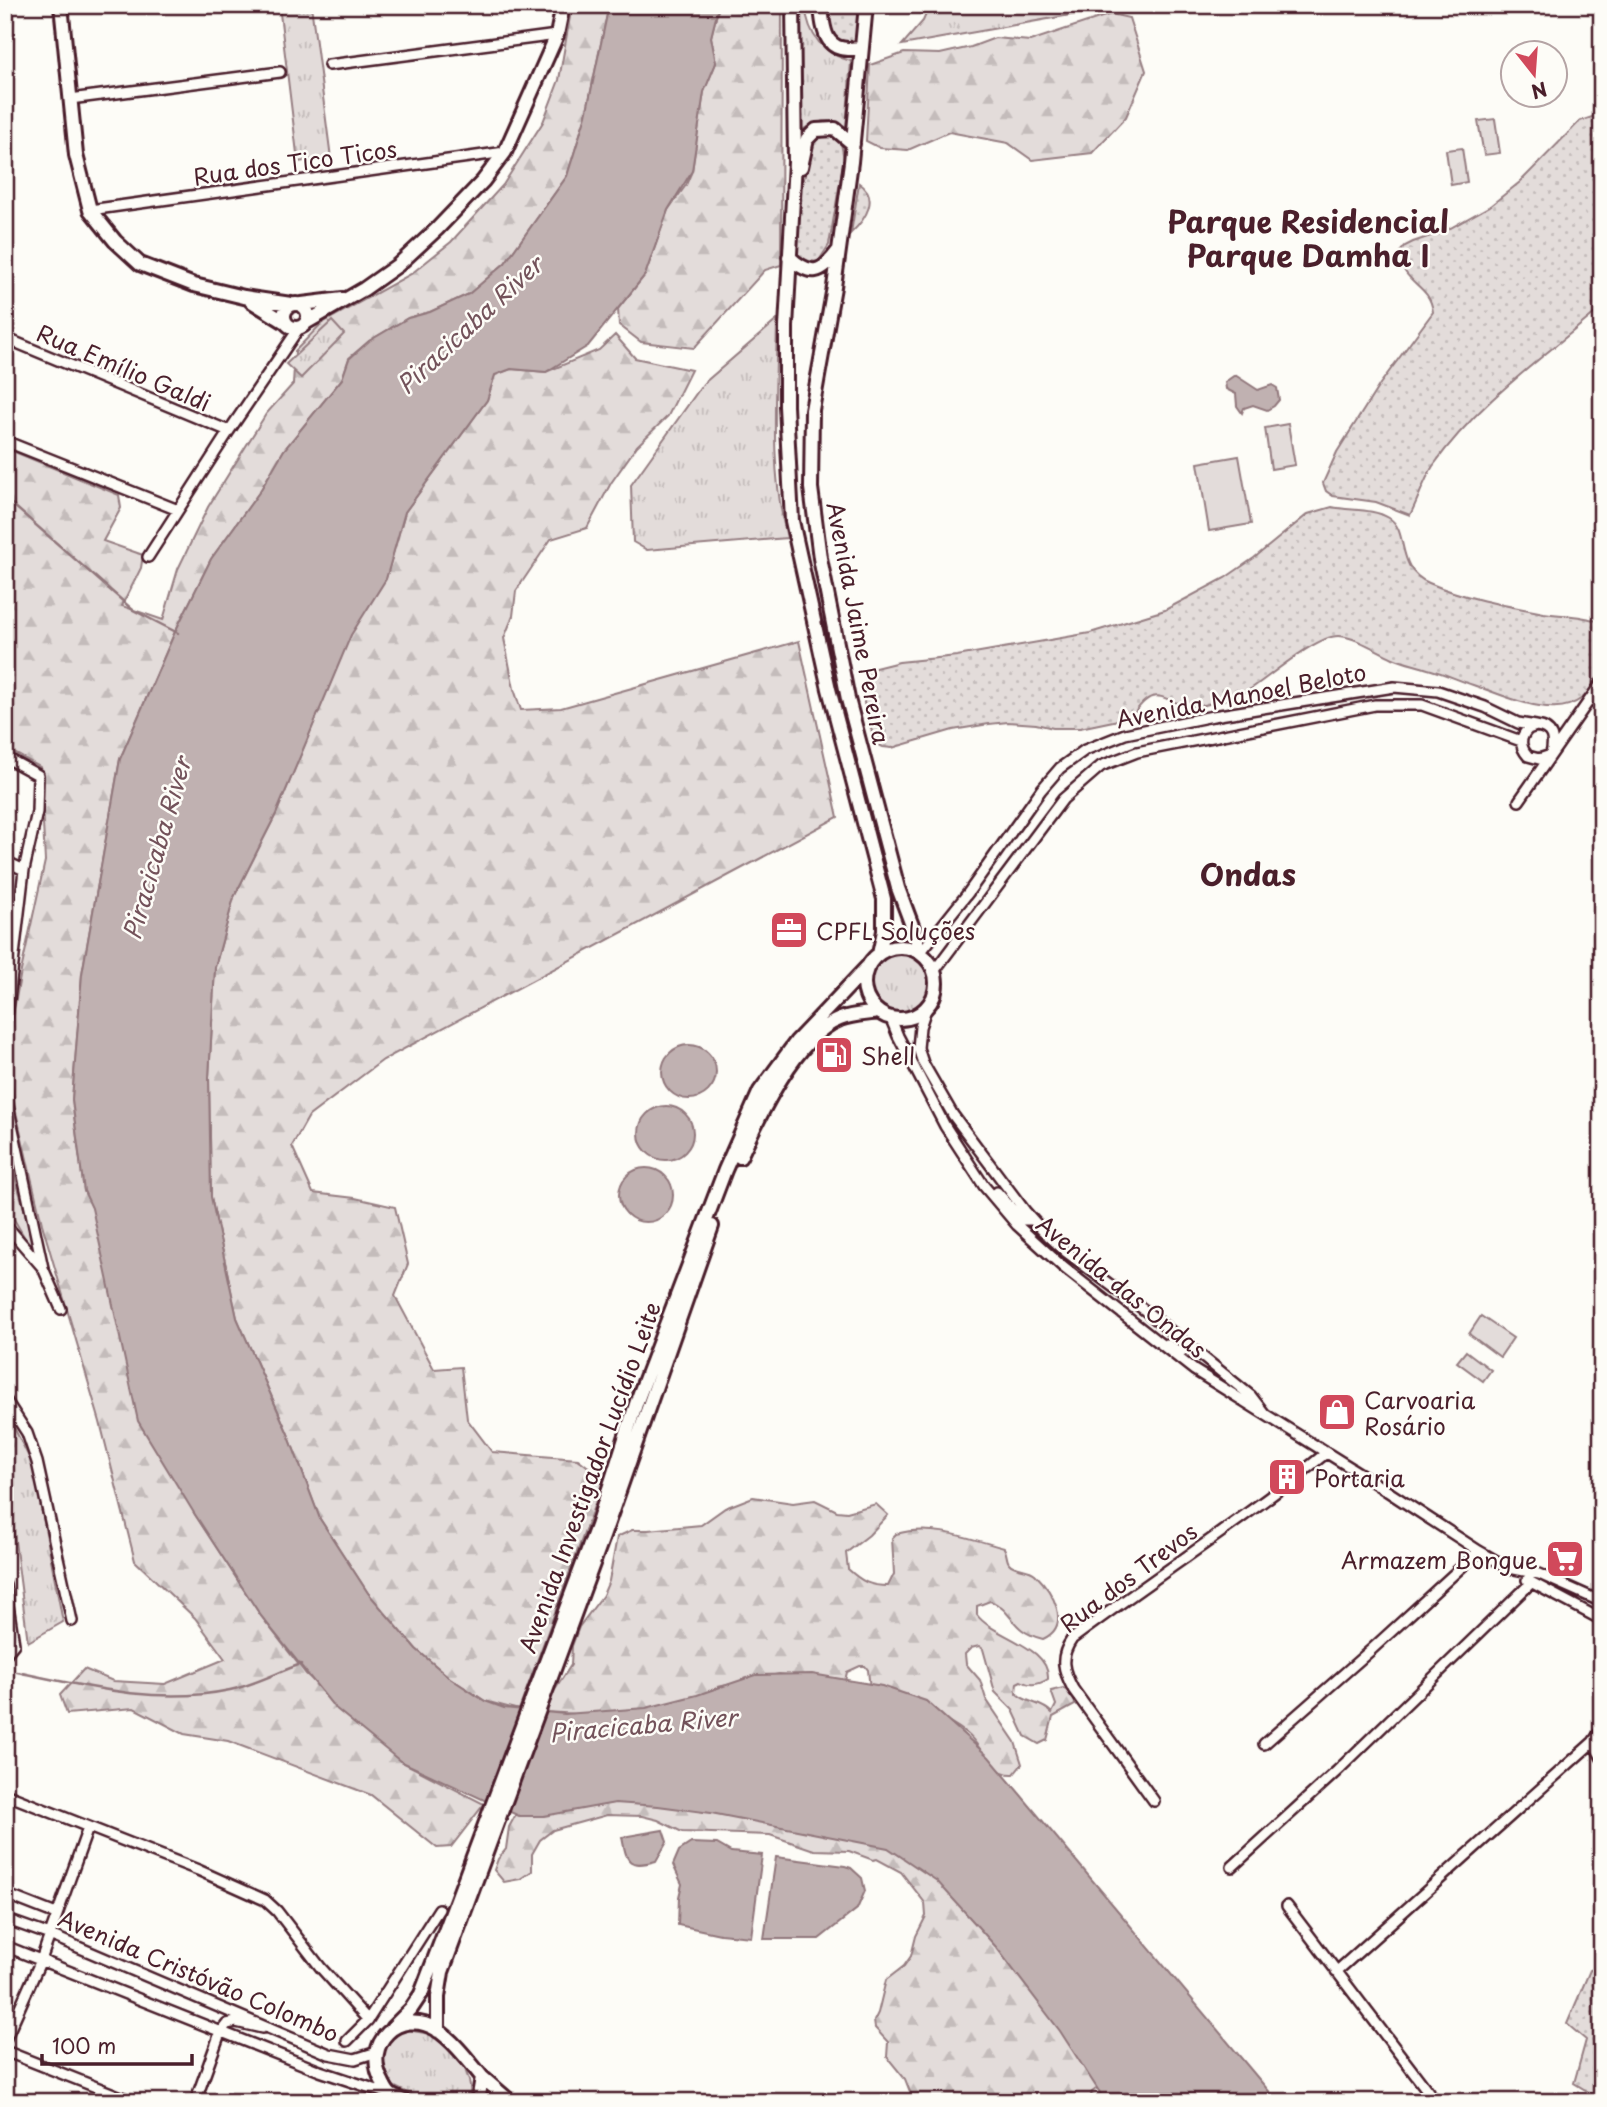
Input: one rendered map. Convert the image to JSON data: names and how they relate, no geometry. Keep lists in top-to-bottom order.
{
  "streets": {
    "main road": ["Avenida Jaime Pereira", "Avenida Investigador Lucídio Leite"],
    "street": [
      "Rua dos Tico Ticos",
      "Rua Emílio Galdi",
      "Avenida Manoel Beloto",
      "Avenida das Ondas",
      "Rua dos Trevos",
      "Avenida Cristóvão Colombo"
    ]
  },
  "crossings": [
    ["Avenida Jaime Pereira", "Avenida Manoel Beloto"],
    ["Avenida Jaime Pereira", "Avenida das Ondas"],
    ["Avenida Jaime Pereira", "Avenida Investigador Lucídio Leite"],
    ["Avenida Manoel Beloto", "Avenida das Ondas"],
    ["Avenida Manoel Beloto", "Avenida Investigador Lucídio Leite"],
    ["Avenida das Ondas", "Avenida Investigador Lucídio Leite"],
    ["Avenida das Ondas", "Rua dos Trevos"],
    ["Avenida Investigador Lucídio Leite", "Avenida Cristóvão Colombo"]
  ],
  "districts": ["Parque Residencial Parque Damha I", "Ondas"],
  "water": ["Piracicaba River"],
  "places": {
    "office": ["CPFL Soluções"],
    "fuel station": ["Shell"],
    "shop": ["Carvoaria Rosário"],
    "building": ["Portaria"],
    "supermarket": ["Armazem Bongue"]
  },
  "scale_bar": "100 m",
  "north": "bottom"
}
